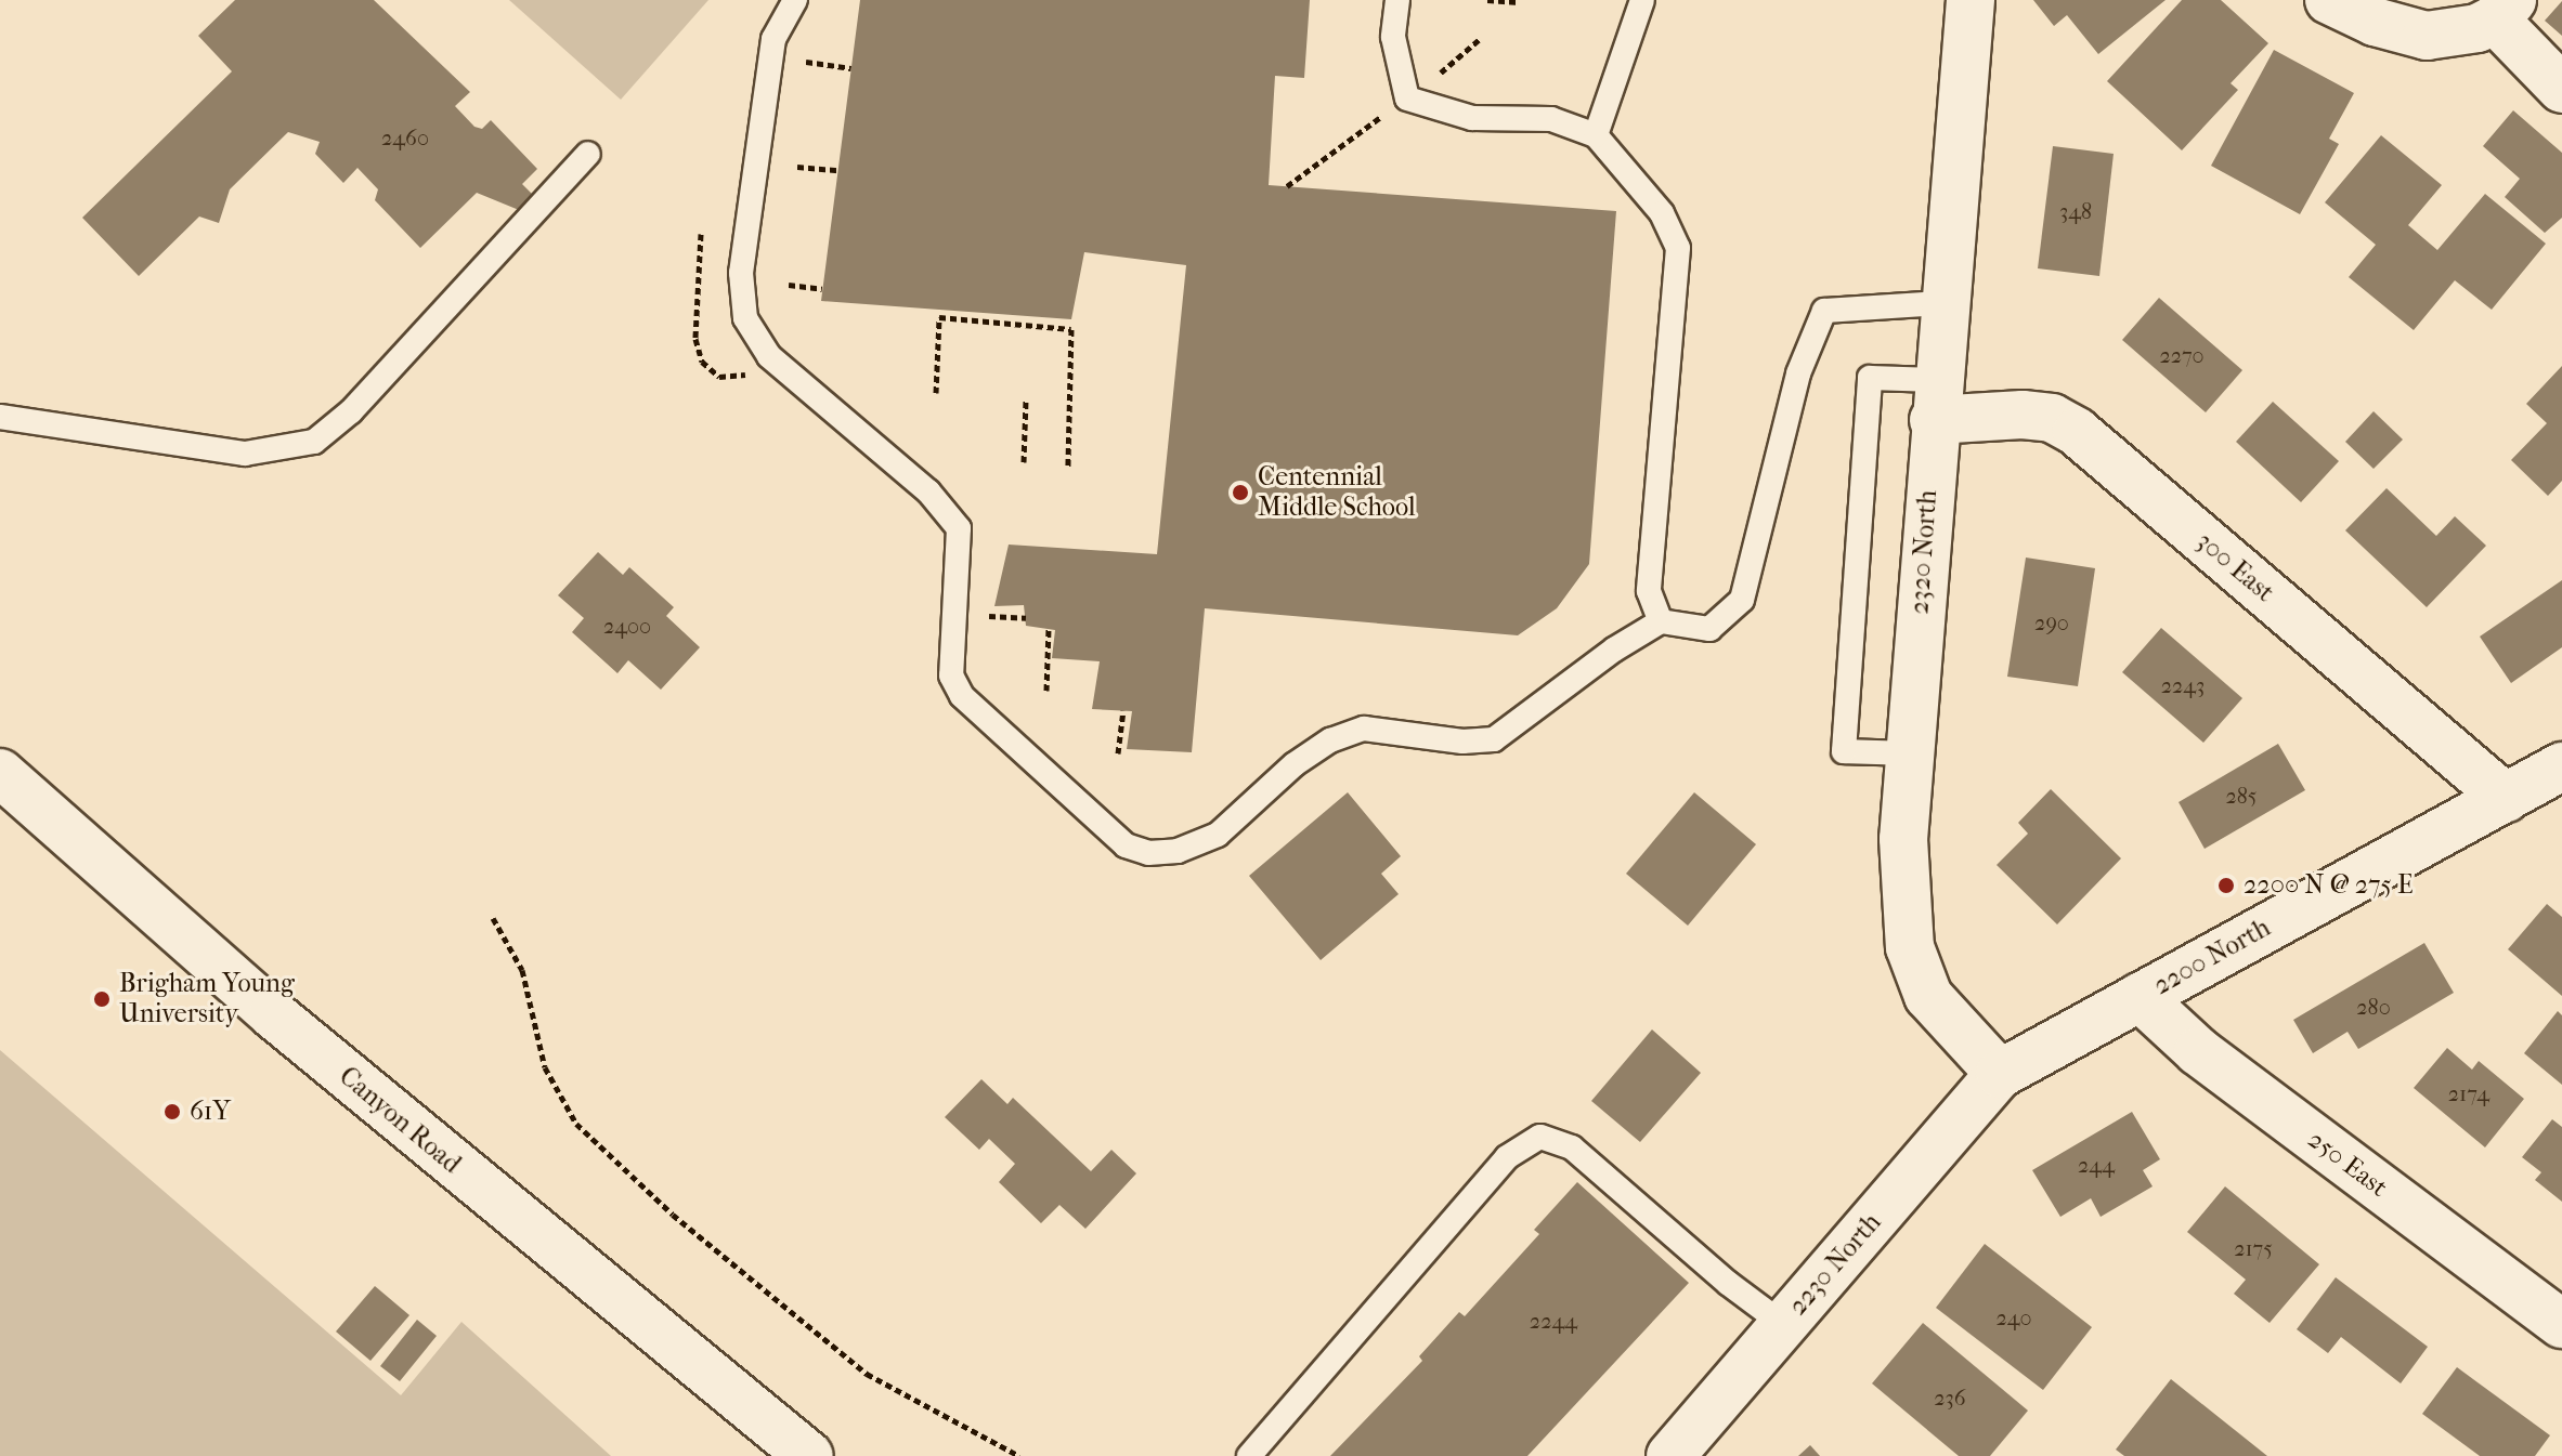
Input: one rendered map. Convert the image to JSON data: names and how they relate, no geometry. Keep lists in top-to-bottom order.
{
  "streets": {
    "street": [
      "2320 North",
      "300 East",
      "2200 North",
      "Canyon Road",
      "250 East",
      "2230 North"
    ]
  },
  "crossings": [
    ["2320 North", "300 East"],
    ["2320 North", "2200 North"],
    ["2320 North", "2230 North"],
    ["300 East", "2200 North"],
    ["2200 North", "250 East"],
    ["2200 North", "2230 North"]
  ],
  "places": [
    "Centennial Middle School",
    "2200 N @ 275 E",
    "Brigham Young University",
    "61Y"
  ],
  "house_numbers": [
    "2460",
    "348",
    "2270",
    "290",
    "2400",
    "2243",
    "285",
    "280",
    "2174",
    "244",
    "2175",
    "240",
    "2244",
    "236"
  ]
}
